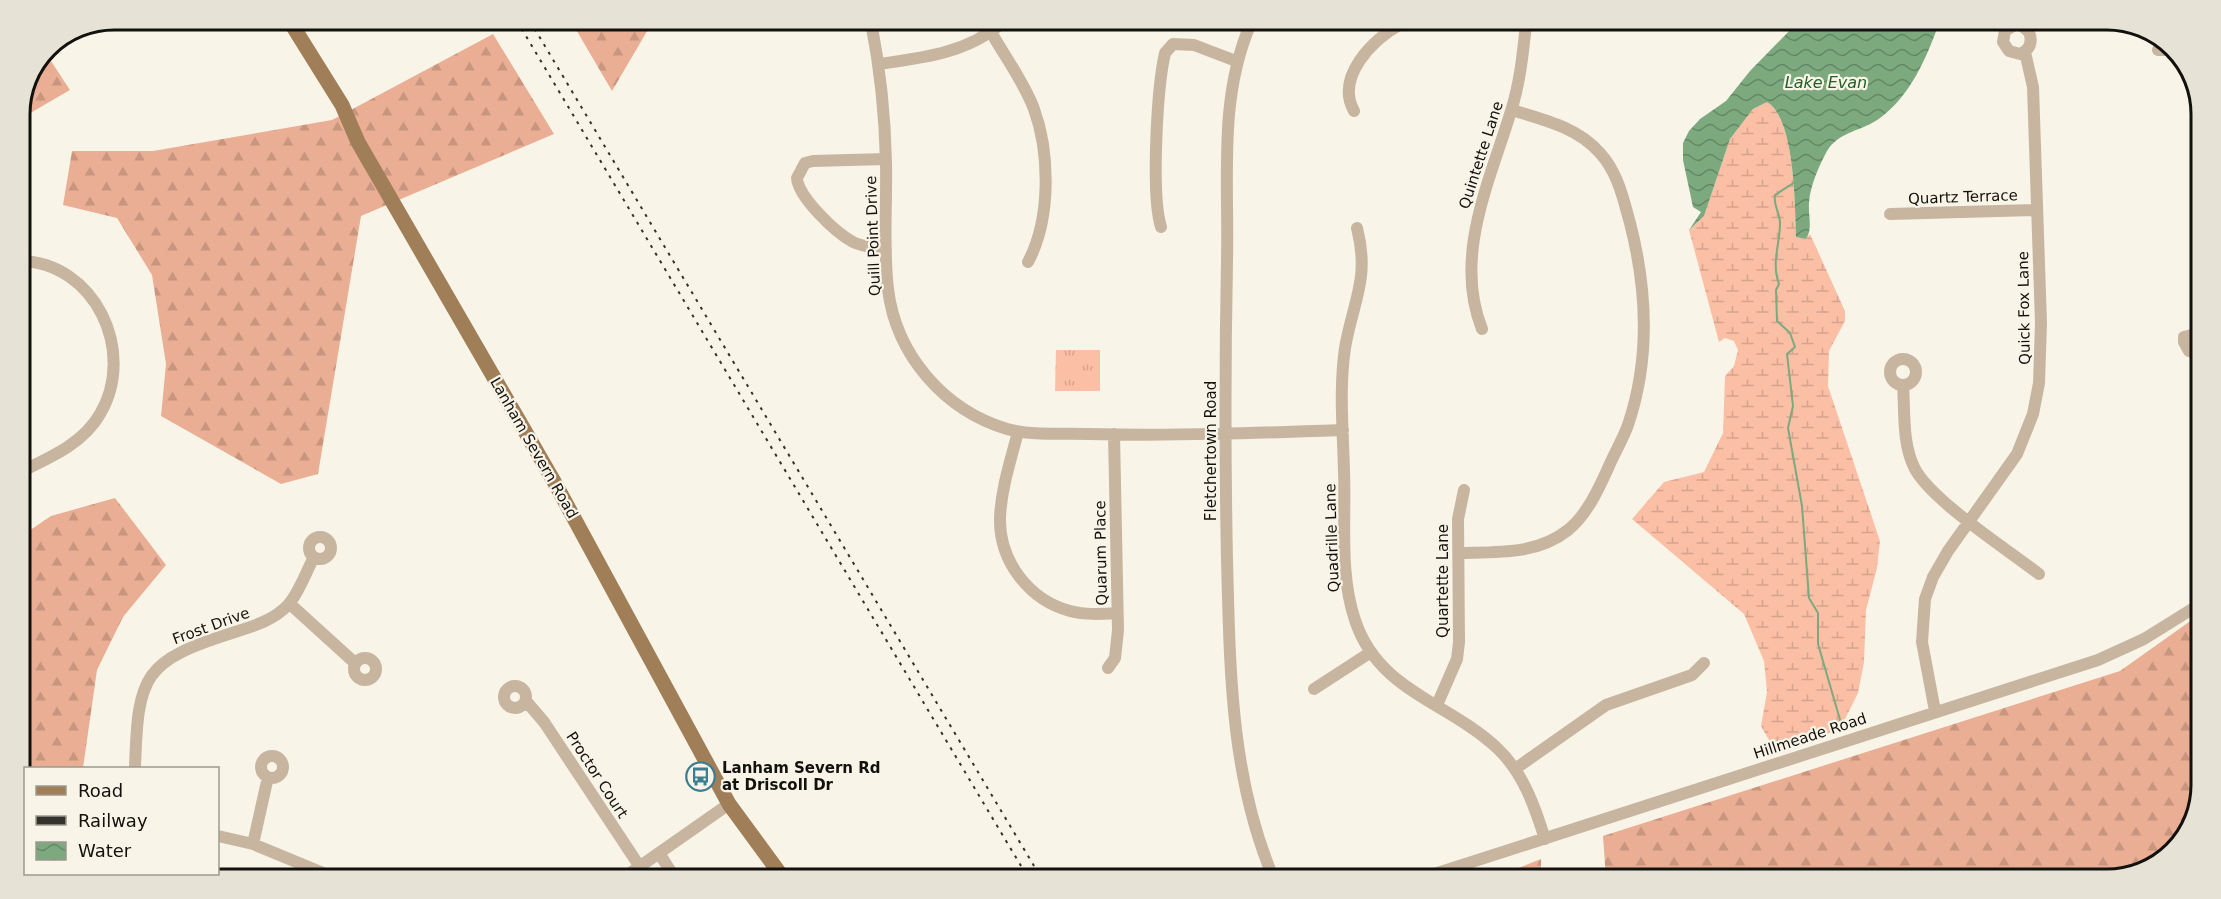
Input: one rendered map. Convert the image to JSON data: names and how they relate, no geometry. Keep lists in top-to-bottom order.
{
  "streets": {
    "main road": ["Lanham Severn Road"],
    "street": [
      "Quintette Lane",
      "Quartz Terrace",
      "Quill Point Drive",
      "Quick Fox Lane",
      "Fletchertown Road",
      "Quadrille Lane",
      "Quarum Place",
      "Quartette Lane",
      "Frost Drive",
      "Hillmeade Road",
      "Proctor Court"
    ]
  },
  "crossings": [
    ["Quartz Terrace", "Quick Fox Lane"],
    ["Quill Point Drive", "Fletchertown Road"],
    ["Quill Point Drive", "Quadrille Lane"],
    ["Quill Point Drive", "Quarum Place"],
    ["Quick Fox Lane", "Hillmeade Road"],
    ["Quadrille Lane", "Quartette Lane"],
    ["Quadrille Lane", "Hillmeade Road"]
  ],
  "water": ["Lake Evan"],
  "places": {
    "bus stop": ["Lanham Severn Rd at Driscoll Dr"]
  },
  "legend": ["Road", "Railway", "Water"]
}
